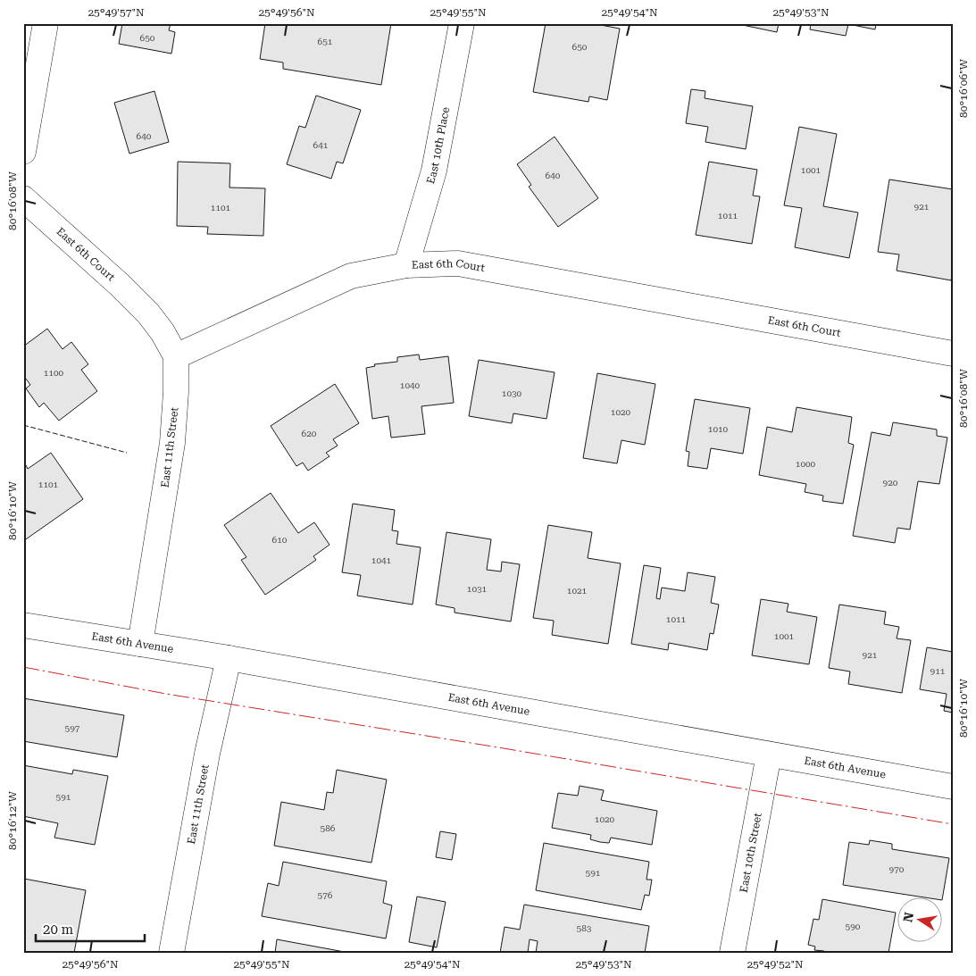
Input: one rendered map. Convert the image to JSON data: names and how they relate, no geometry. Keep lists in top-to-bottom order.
{
  "streets": {
    "street": [
      "East 10th Place",
      "East 6th Court",
      "East 11th Street",
      "East 6th Avenue",
      "East 10th Street"
    ]
  },
  "crossings": [
    ["East 10th Place", "East 6th Court"],
    ["East 6th Court", "East 11th Street"],
    ["East 11th Street", "East 6th Avenue"],
    ["East 6th Avenue", "East 10th Street"]
  ],
  "house_numbers": [
    "650",
    "651",
    "650",
    "640",
    "641",
    "1001",
    "640",
    "921",
    "1101",
    "1011",
    "1100",
    "1040",
    "1030",
    "1020",
    "1010",
    "620",
    "1000",
    "920",
    "1101",
    "610",
    "1041",
    "1031",
    "1021",
    "1011",
    "1001",
    "921",
    "911",
    "597",
    "591",
    "1020",
    "586",
    "970",
    "591",
    "576",
    "590",
    "583"
  ],
  "scale_bar": "20 m",
  "north": "left",
  "coordinates": [
    "25°49'57\"N",
    "25°49'56\"N",
    "25°49'55\"N",
    "25°49'54\"N",
    "25°49'53\"N",
    "80°16'06\"W",
    "80°16'08\"W",
    "80°16'10\"W",
    "80°16'12\"W",
    "25°49'52\"N"
  ]
}
